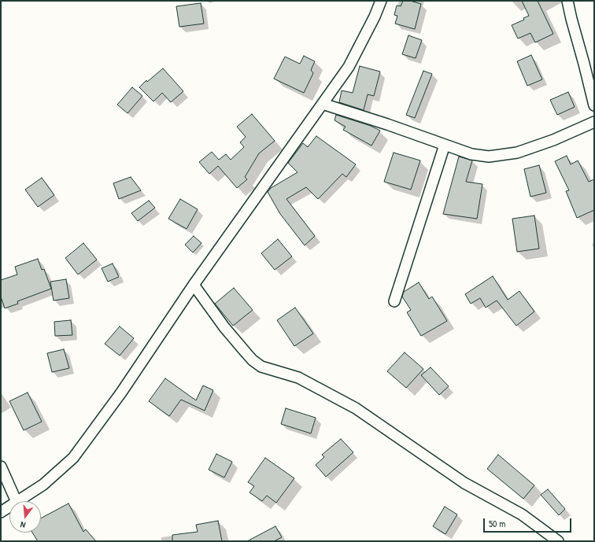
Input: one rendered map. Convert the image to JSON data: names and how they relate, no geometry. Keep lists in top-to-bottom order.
{
  "scale_bar": "50 m",
  "north": "bottom"
}
